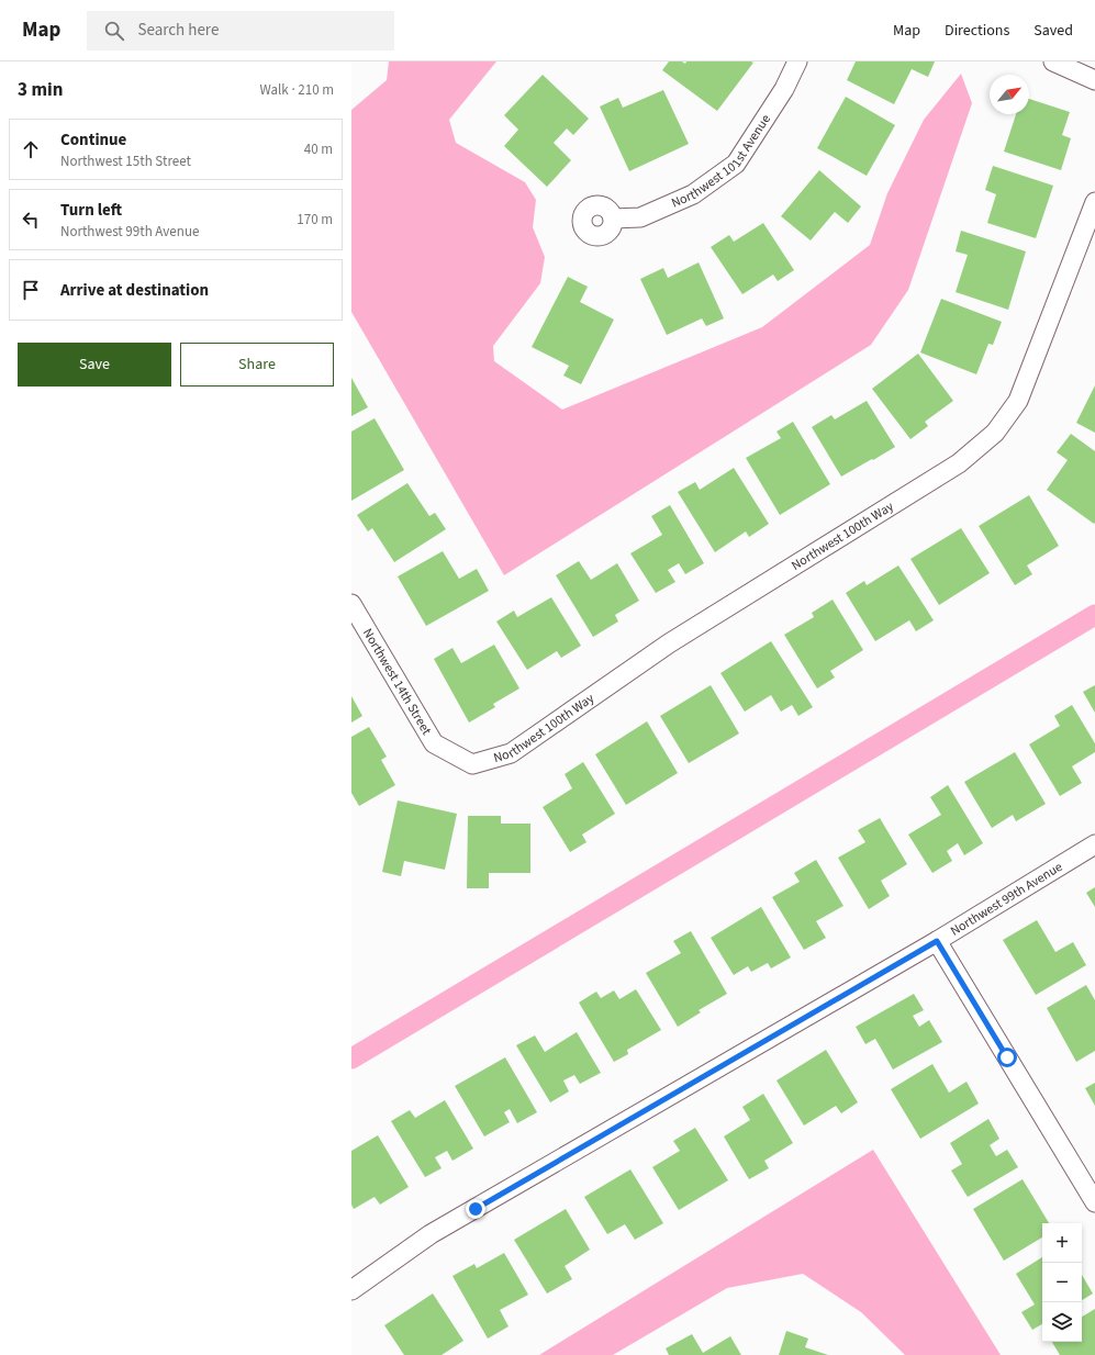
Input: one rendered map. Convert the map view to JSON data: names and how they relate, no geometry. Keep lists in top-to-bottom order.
{
  "streets": {
    "street": [
      "Northwest 101st Avenue",
      "Northwest 100th Way",
      "Northwest 14th Street",
      "Northwest 99th Avenue"
    ]
  },
  "crossings": [
    ["Northwest 100th Way", "Northwest 14th Street"]
  ],
  "north": "top right",
  "page": {
    "header": "Map",
    "search": "Search here",
    "nav": ["Map", "Directions", "Saved"],
    "heading": ["3 min", "Walk · 210 m"],
    "list": [
      ["Continue", "Northwest 15th Street", "40 m"],
      ["Turn left", "Northwest 99th Avenue", "170 m"],
      "Arrive at destination"
    ],
    "buttons": ["Save", "Share"],
    "map_buttons": ["+", "−"]
  }
}
